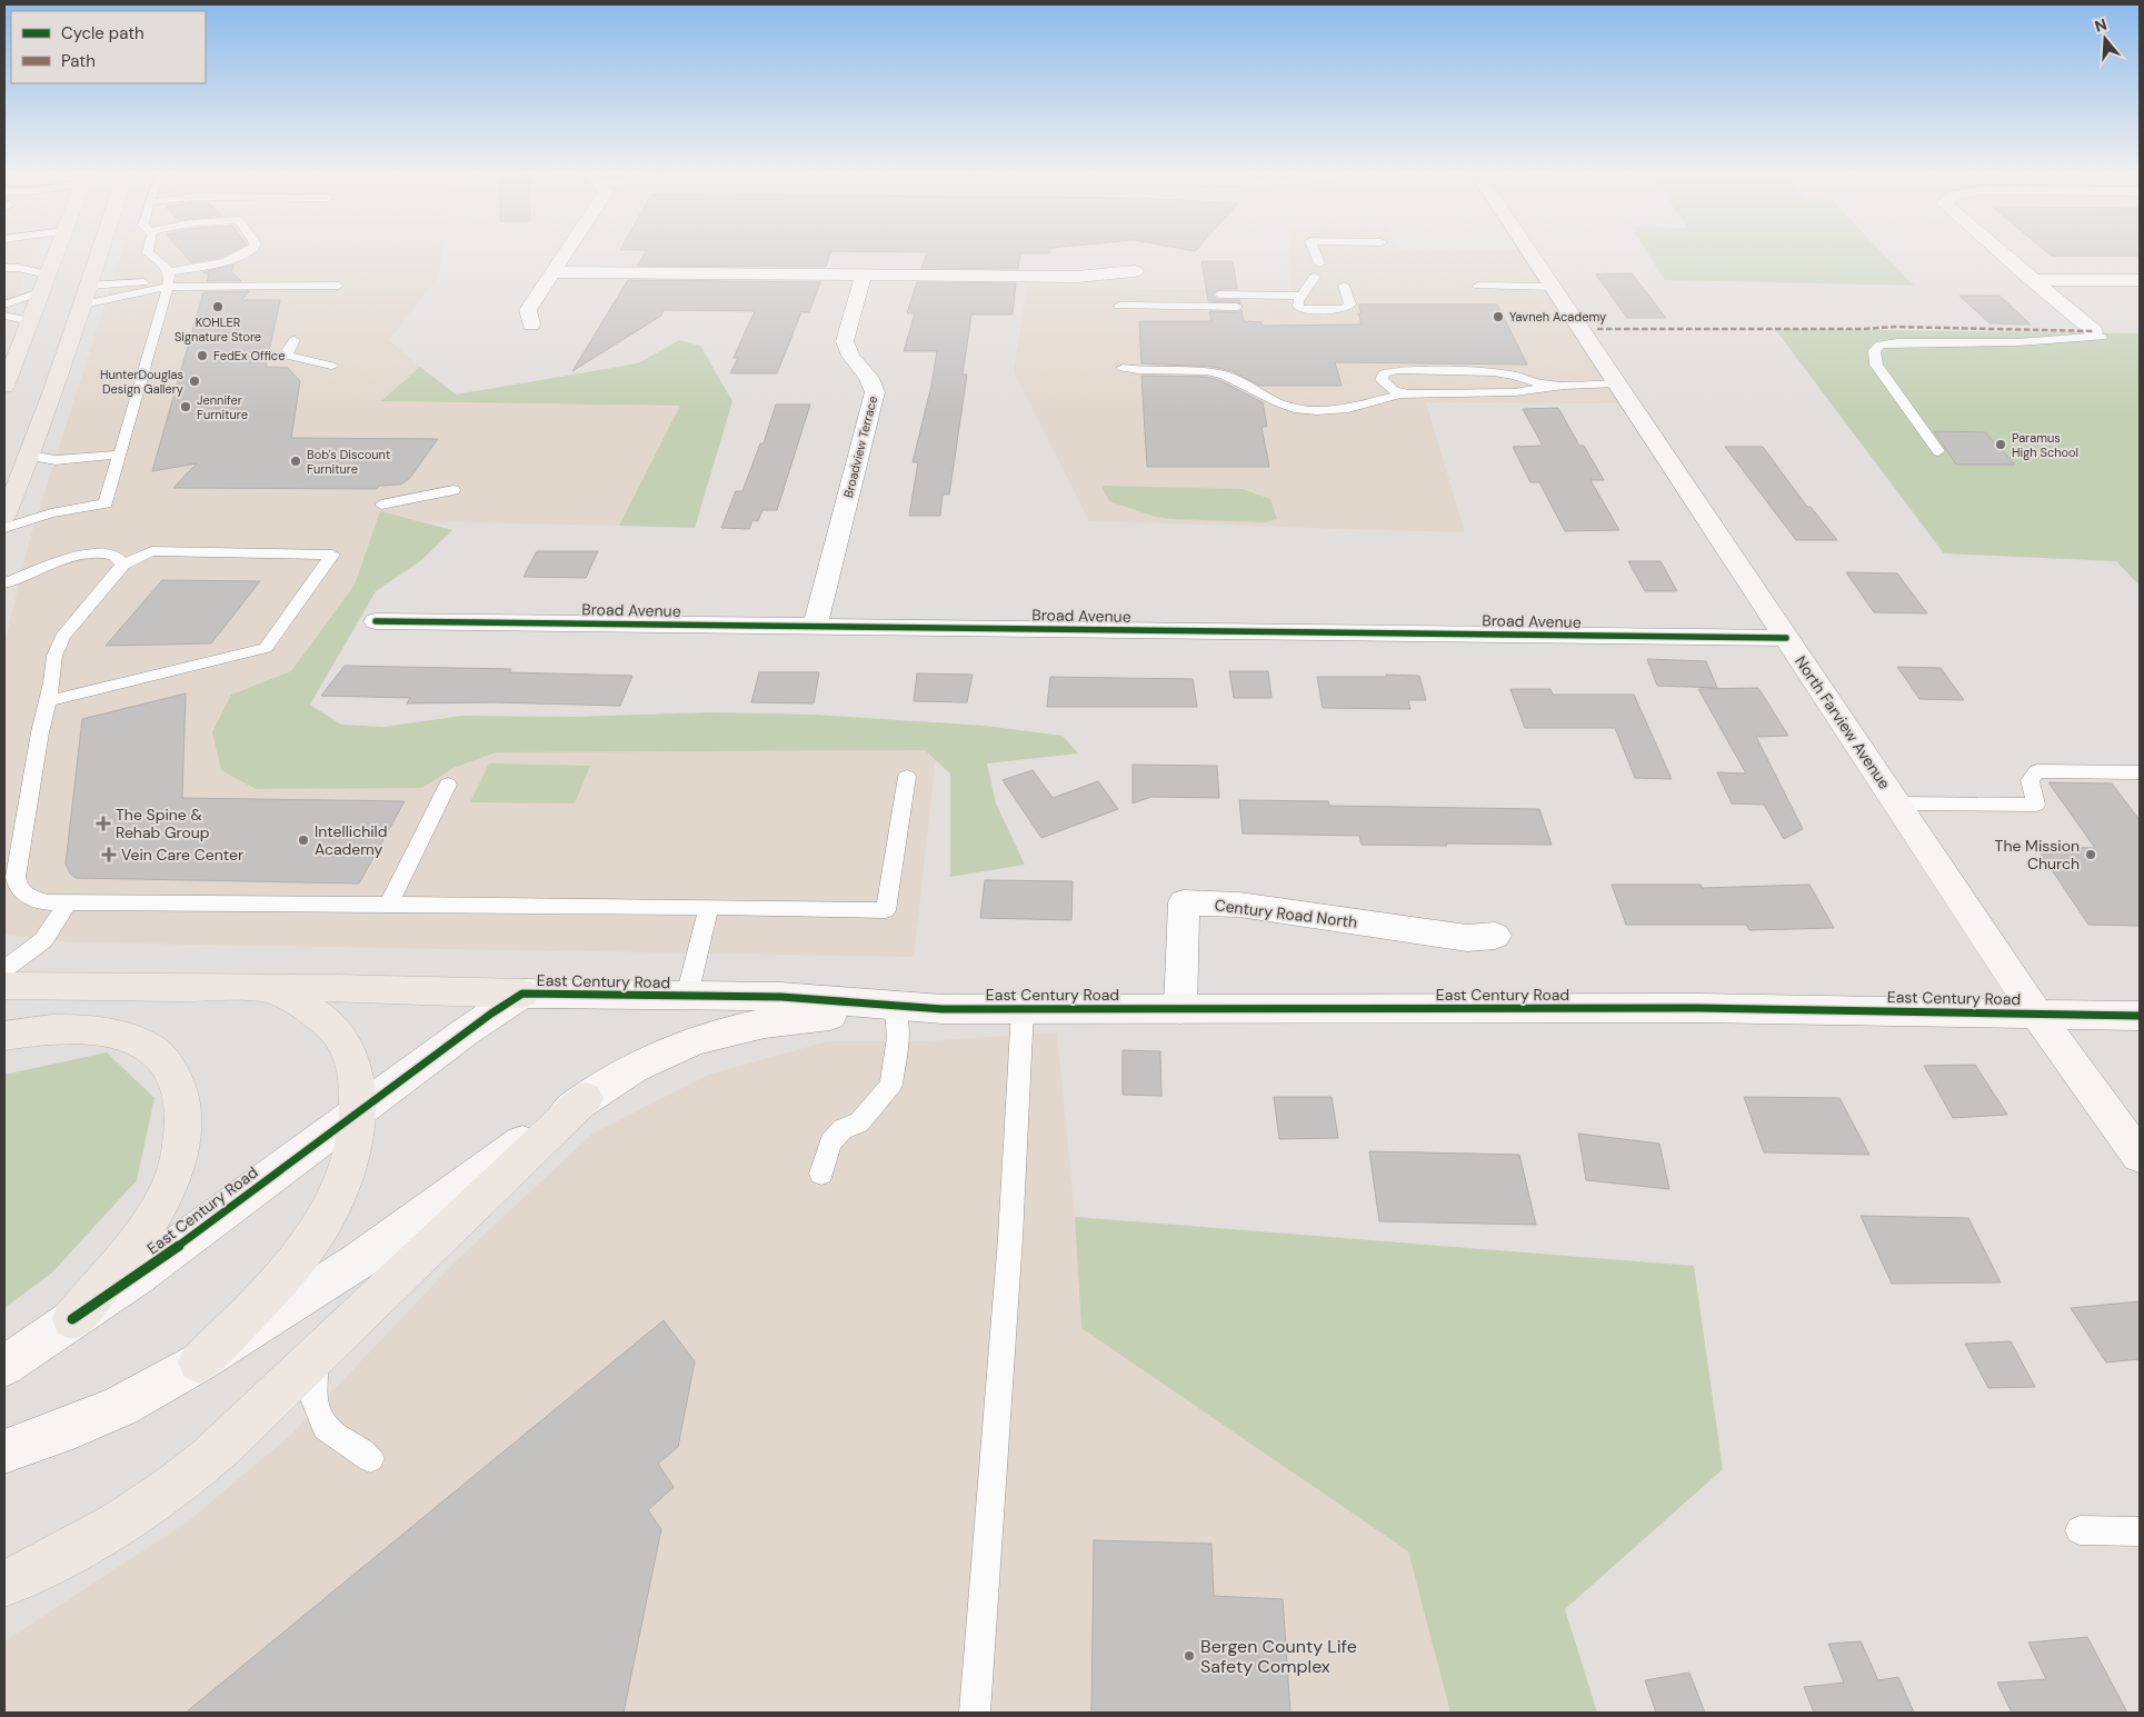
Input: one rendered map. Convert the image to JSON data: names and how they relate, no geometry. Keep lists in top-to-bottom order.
{
  "streets": {
    "street": [
      "Broadview Terrace",
      "Broad Avenue",
      "North Farview Avenue",
      "Century Road North",
      "East Century Road"
    ]
  },
  "crossings": [
    ["Broadview Terrace", "Broad Avenue"],
    ["Broad Avenue", "North Farview Avenue"],
    ["North Farview Avenue", "East Century Road"],
    ["Century Road North", "East Century Road"]
  ],
  "places": {
    "other": [
      "KOHLER Signature Store",
      "Yavneh Academy",
      "FedEx Office",
      "HunterDouglas Design Gallery",
      "Jennifer Furniture",
      "Paramus High School",
      "Bob's Discount Furniture",
      "Intellichild Academy",
      "The Mission Church",
      "Bergen County Life Safety Complex"
    ],
    "health": ["The Spine & Rehab Group", "Vein Care Center"]
  },
  "legend": ["Cycle path", "Path"],
  "north": "top"
}
